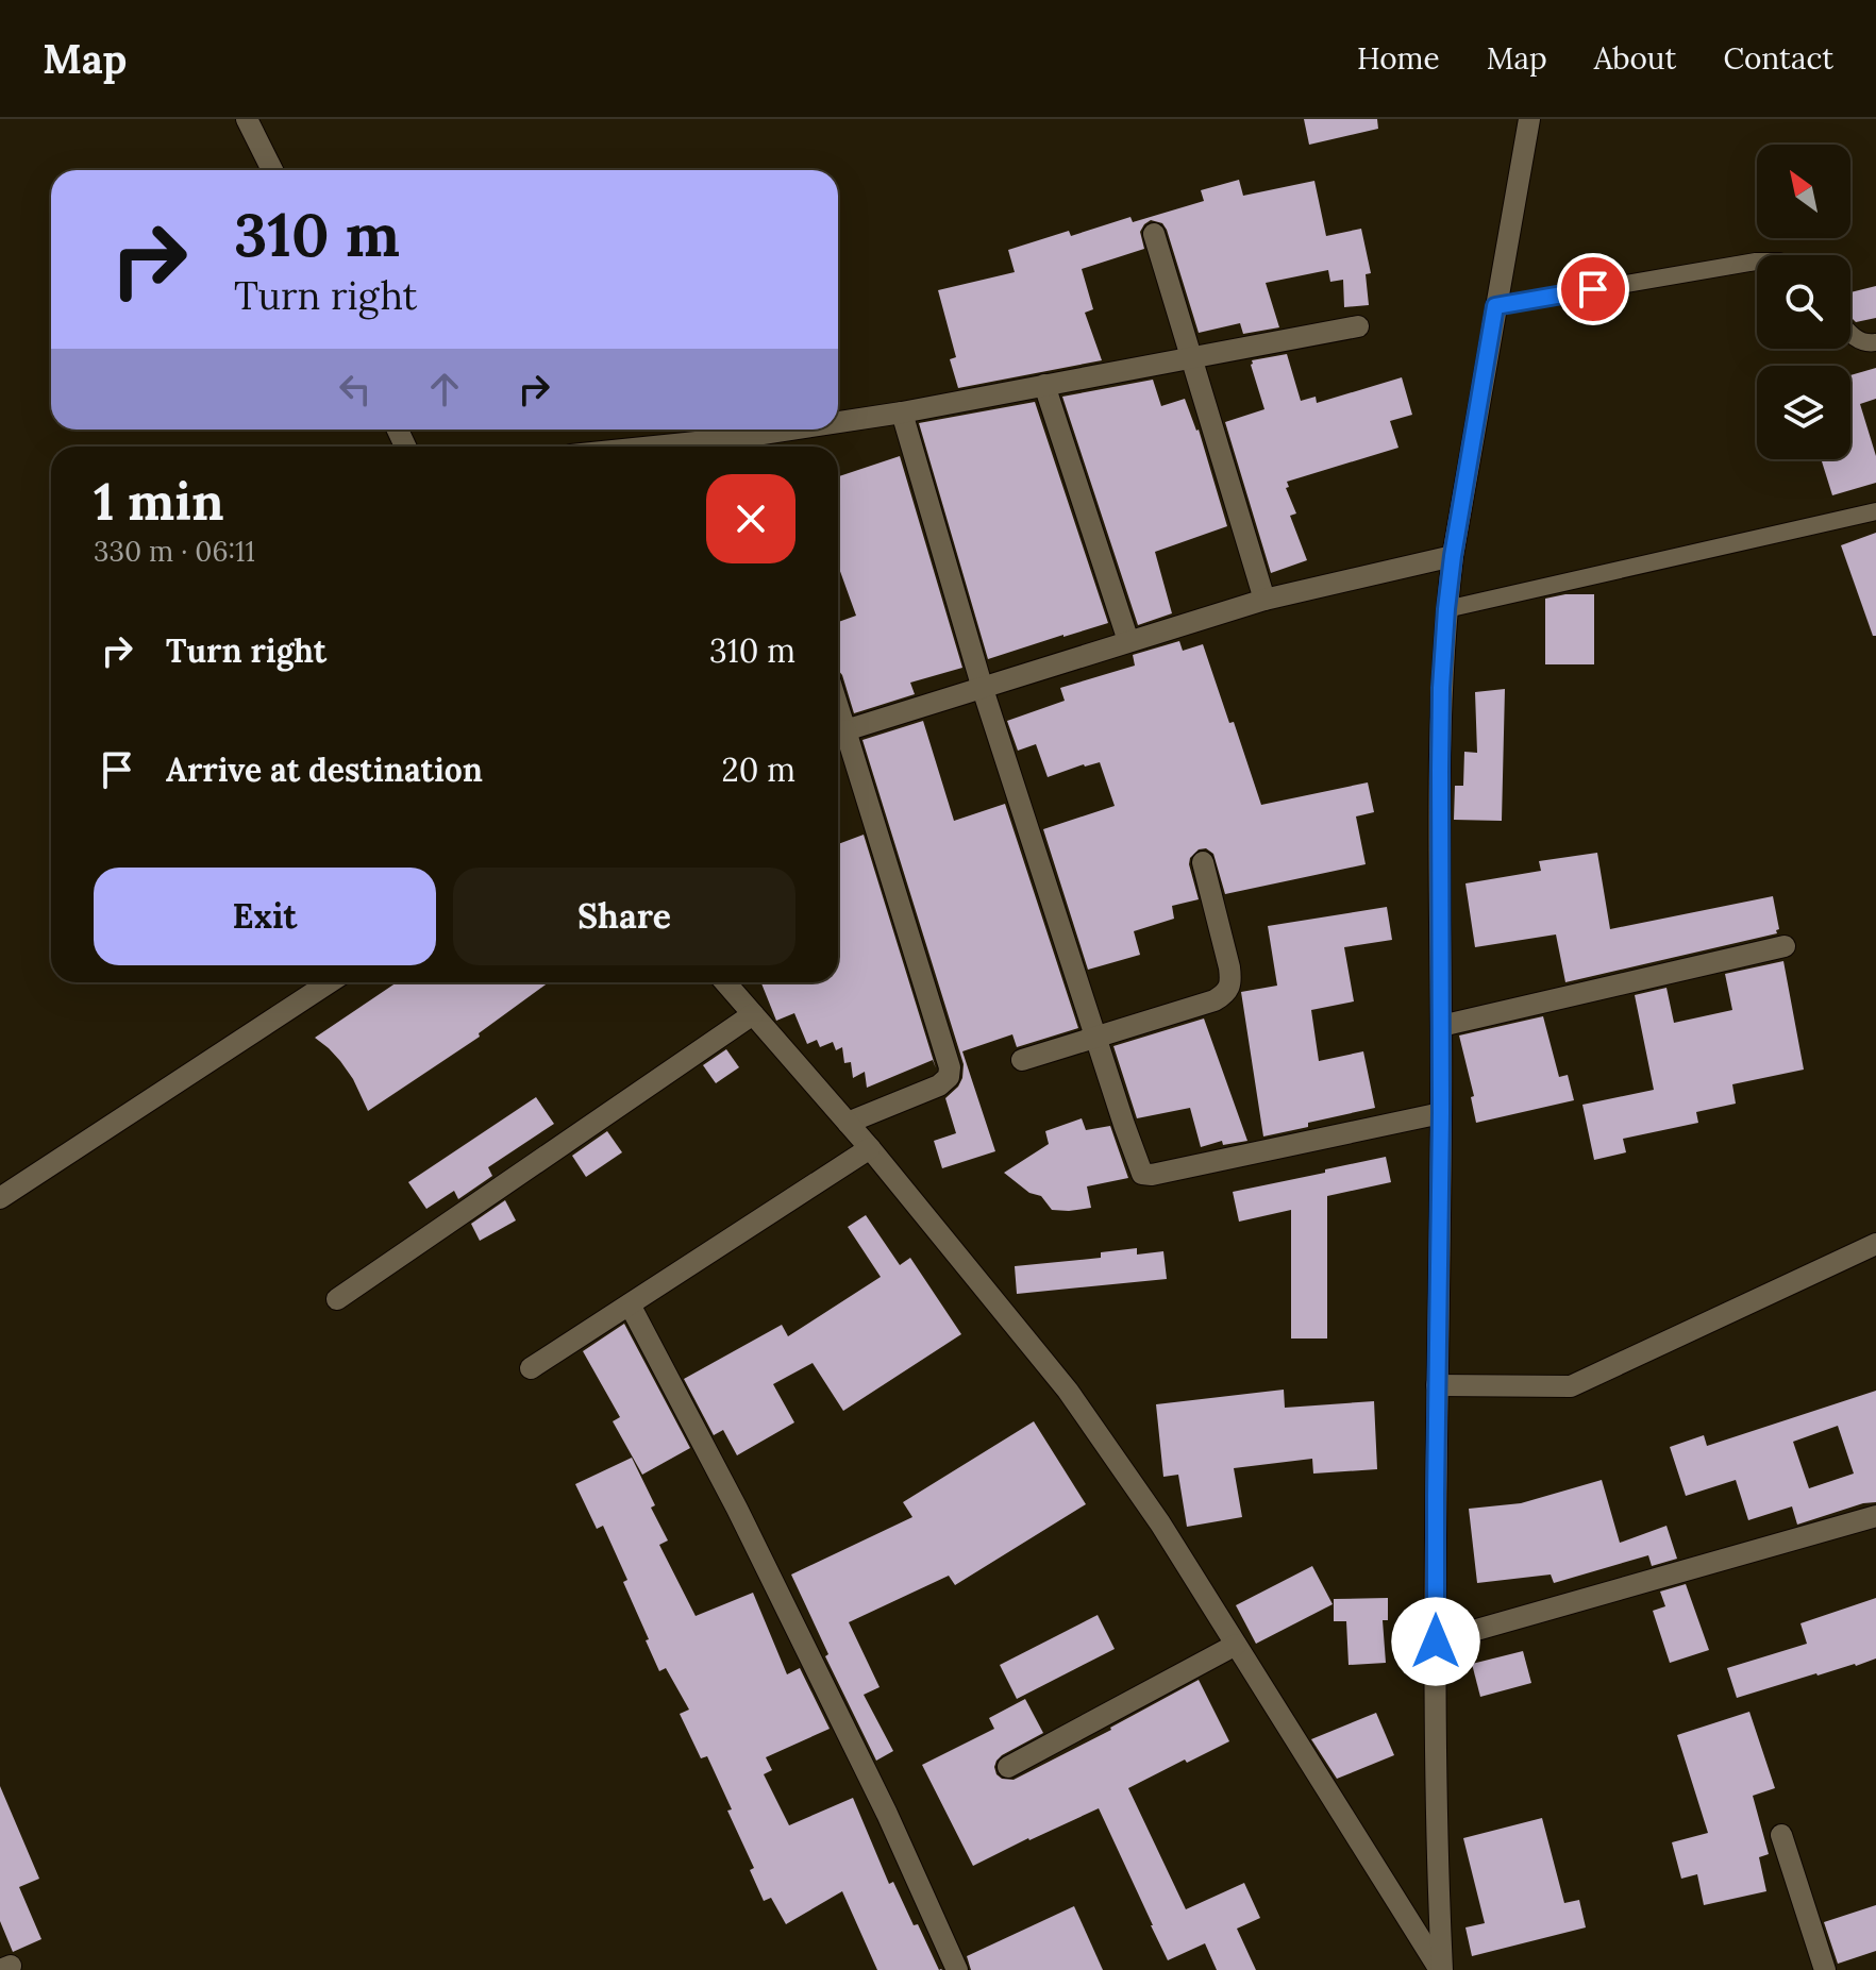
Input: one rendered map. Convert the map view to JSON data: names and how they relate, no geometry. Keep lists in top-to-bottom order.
{
  "north": "top left",
  "page": {
    "header": "Map",
    "nav": [
      "Home",
      "Map",
      "About",
      "Contact"
    ],
    "turn": ["310 m", "Turn right"],
    "heading": ["1 min", "330 m · 06:11"],
    "list": [
      {
        "name": "Turn right",
        "value": "310 m"
      },
      {
        "name": "Arrive at destination",
        "value": "20 m"
      }
    ],
    "buttons": ["Exit", "Share"]
  }
}
